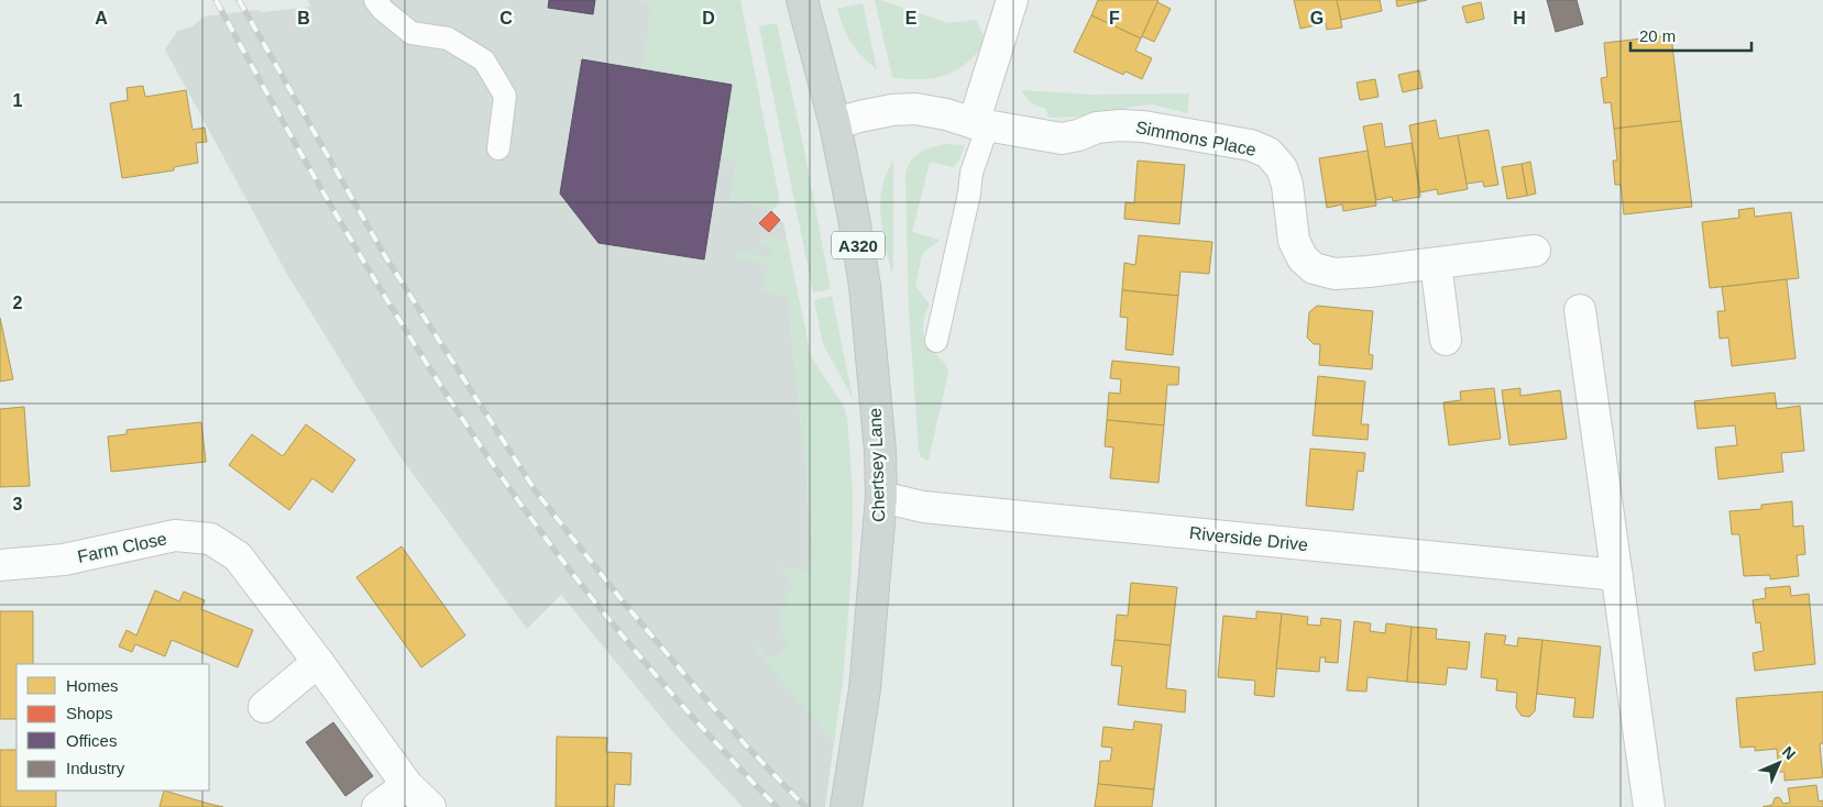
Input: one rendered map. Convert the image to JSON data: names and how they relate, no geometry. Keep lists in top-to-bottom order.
{
  "streets": {
    "main road": ["A320", "Chertsey Lane"],
    "street": ["Simmons Place", "Riverside Drive", "Farm Close"]
  },
  "crossings": [
    ["Chertsey Lane", "Riverside Drive"]
  ],
  "legend": [
    "Homes",
    "Shops",
    "Offices",
    "Industry"
  ],
  "scale_bar": "20 m",
  "north": "top right",
  "grid": {
    "columns": [
      "A",
      "B",
      "C",
      "D",
      "E",
      "F",
      "G",
      "H"
    ],
    "rows": ["1", "2", "3"]
  }
}
